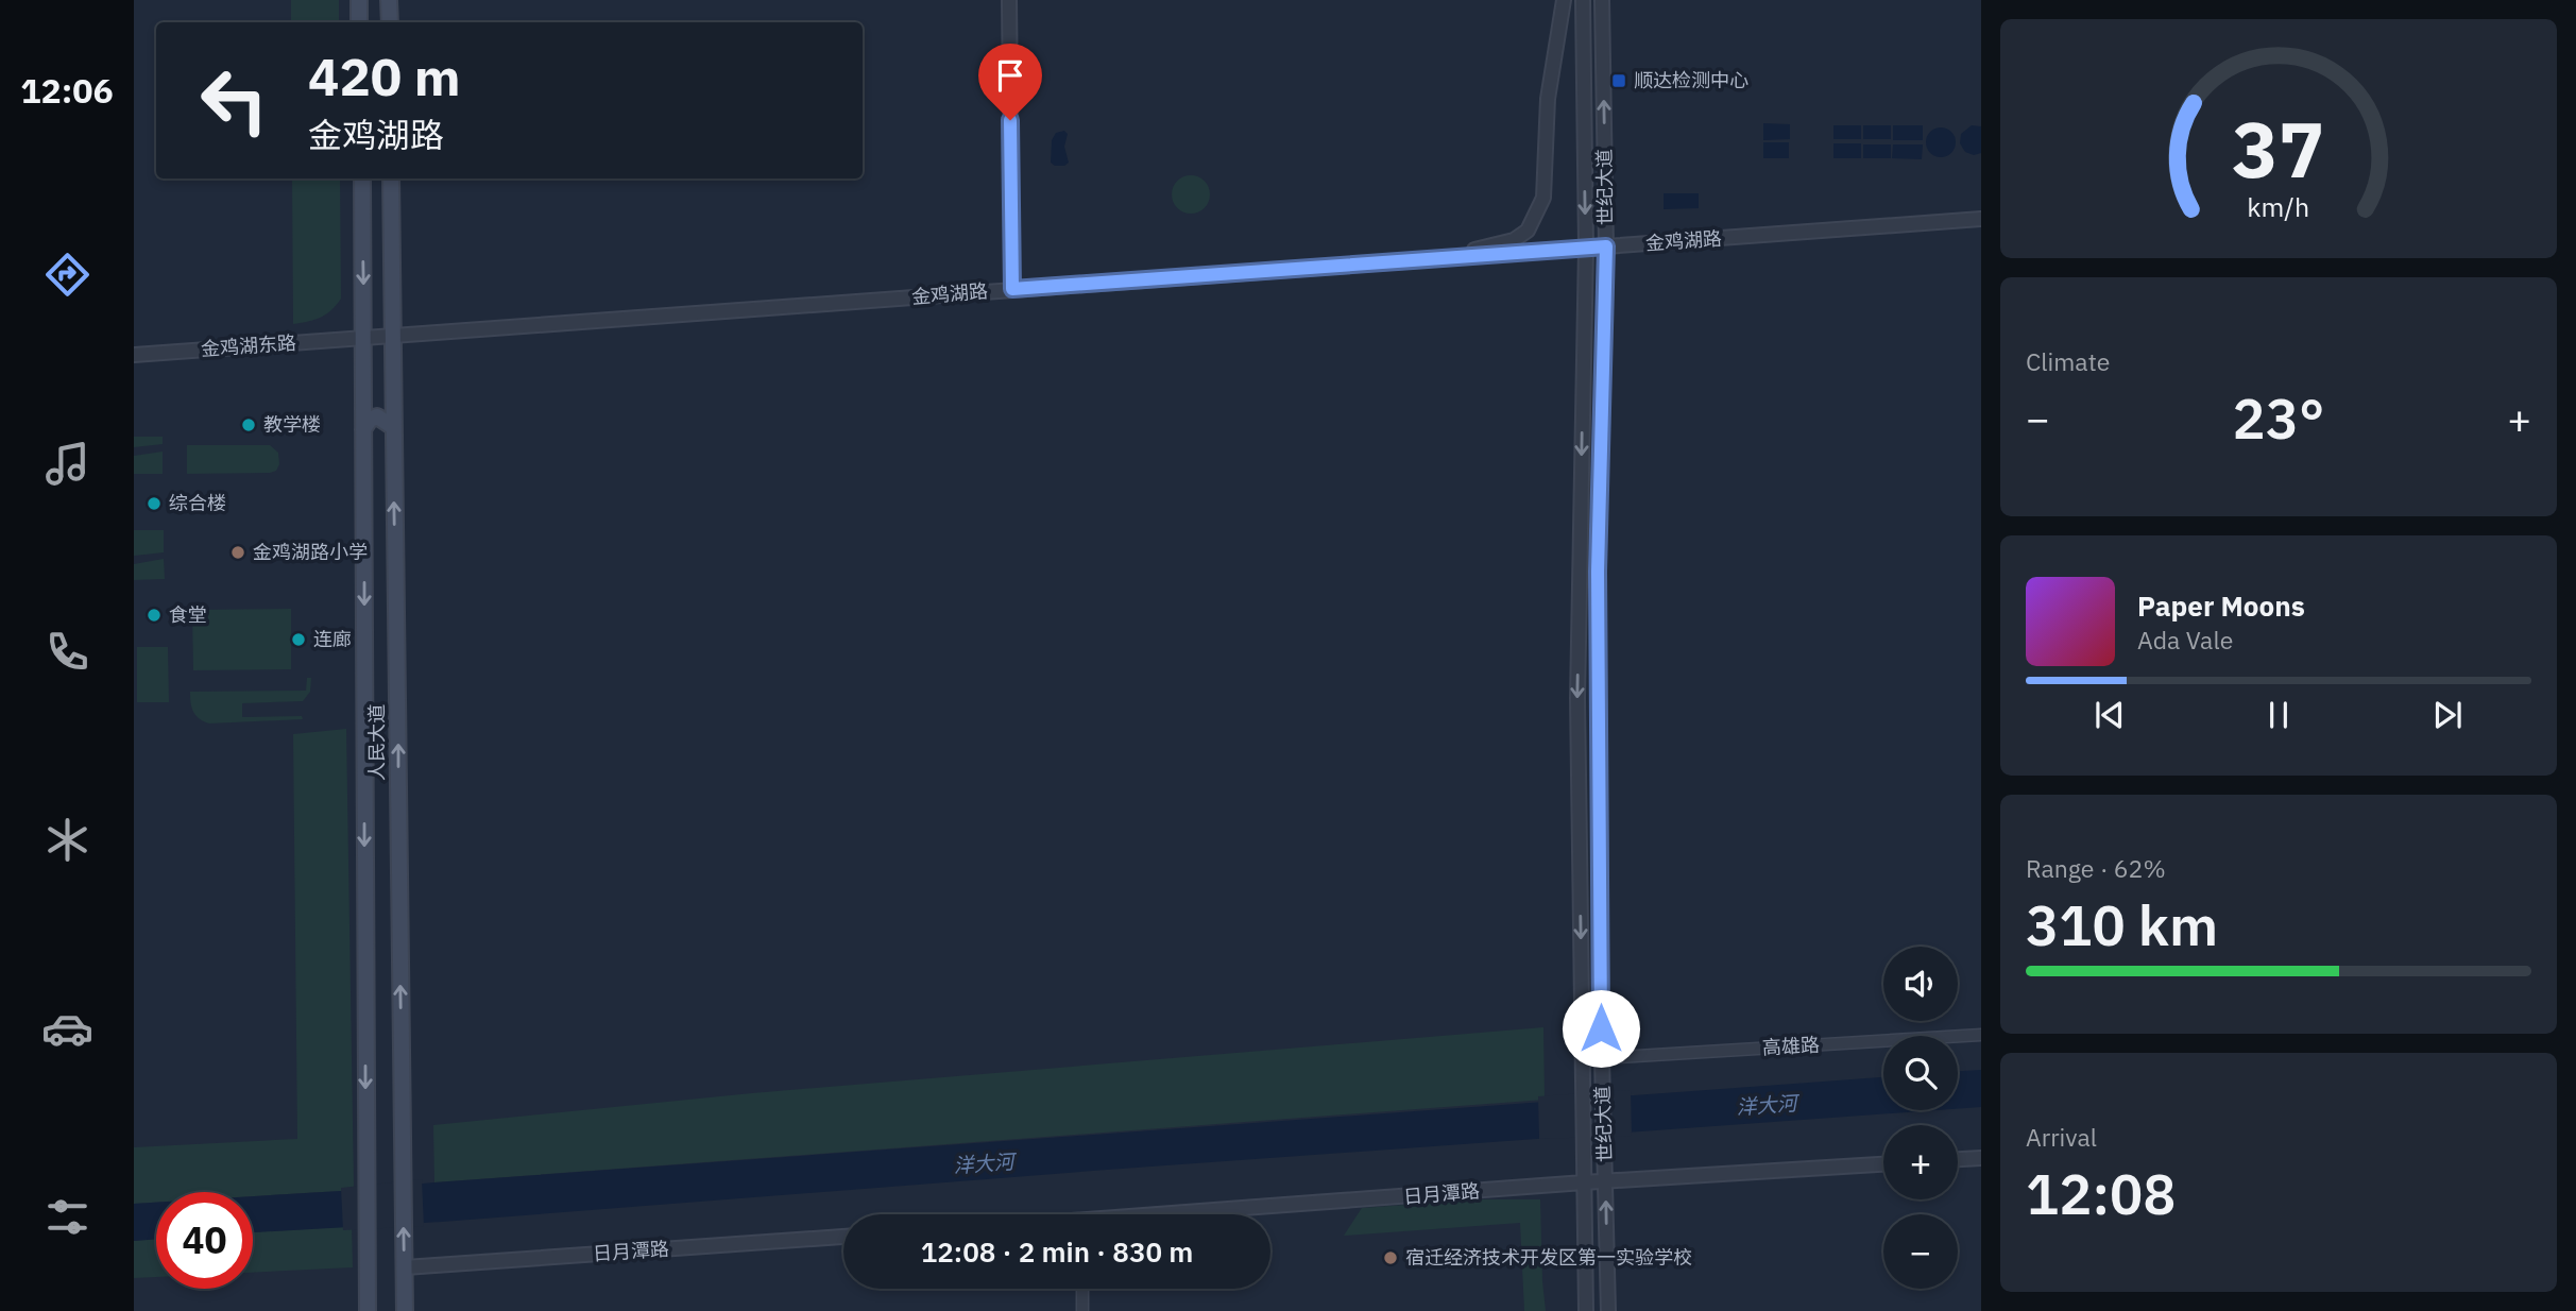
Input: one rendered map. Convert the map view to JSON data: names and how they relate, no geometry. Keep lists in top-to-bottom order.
{
  "streets": {
    "main road": ["人民大道"],
    "street": [
      "世纪大道",
      "金鸡湖路",
      "金鸡湖东路",
      "高雄路",
      "日月潭路"
    ]
  },
  "crossings": [
    ["世纪大道", "金鸡湖路"],
    ["世纪大道", "高雄路"],
    ["世纪大道", "日月潭路"],
    ["金鸡湖路", "金鸡湖东路"],
    ["金鸡湖路", "人民大道"],
    ["金鸡湖东路", "人民大道"],
    ["人民大道", "日月潭路"]
  ],
  "water": ["洋大河"],
  "places": {
    "transit": ["顺达检测中心"],
    "other": [
      "教学楼",
      "综合楼",
      "金鸡湖路小学",
      "食堂",
      "连廊",
      "宿迁经济技术开发区第一实验学校"
    ]
  },
  "page": {
    "tabs": "12:06",
    "turn": ["420 m", "金鸡湖路"],
    "tile": [
      "Climate",
      ["Range · 62%", "310 km"],
      ["Arrival", "12:08"]
    ],
    "heat": ["−", "23°", "+"],
    "song": ["Paper Moons", "Ada Vale"],
    "map_buttons": ["+", "−"],
    "limit": "40",
    "trip": "12:08 · 2 min · 830 m",
    "gauge": ["37", "km/h"]
  }
}
